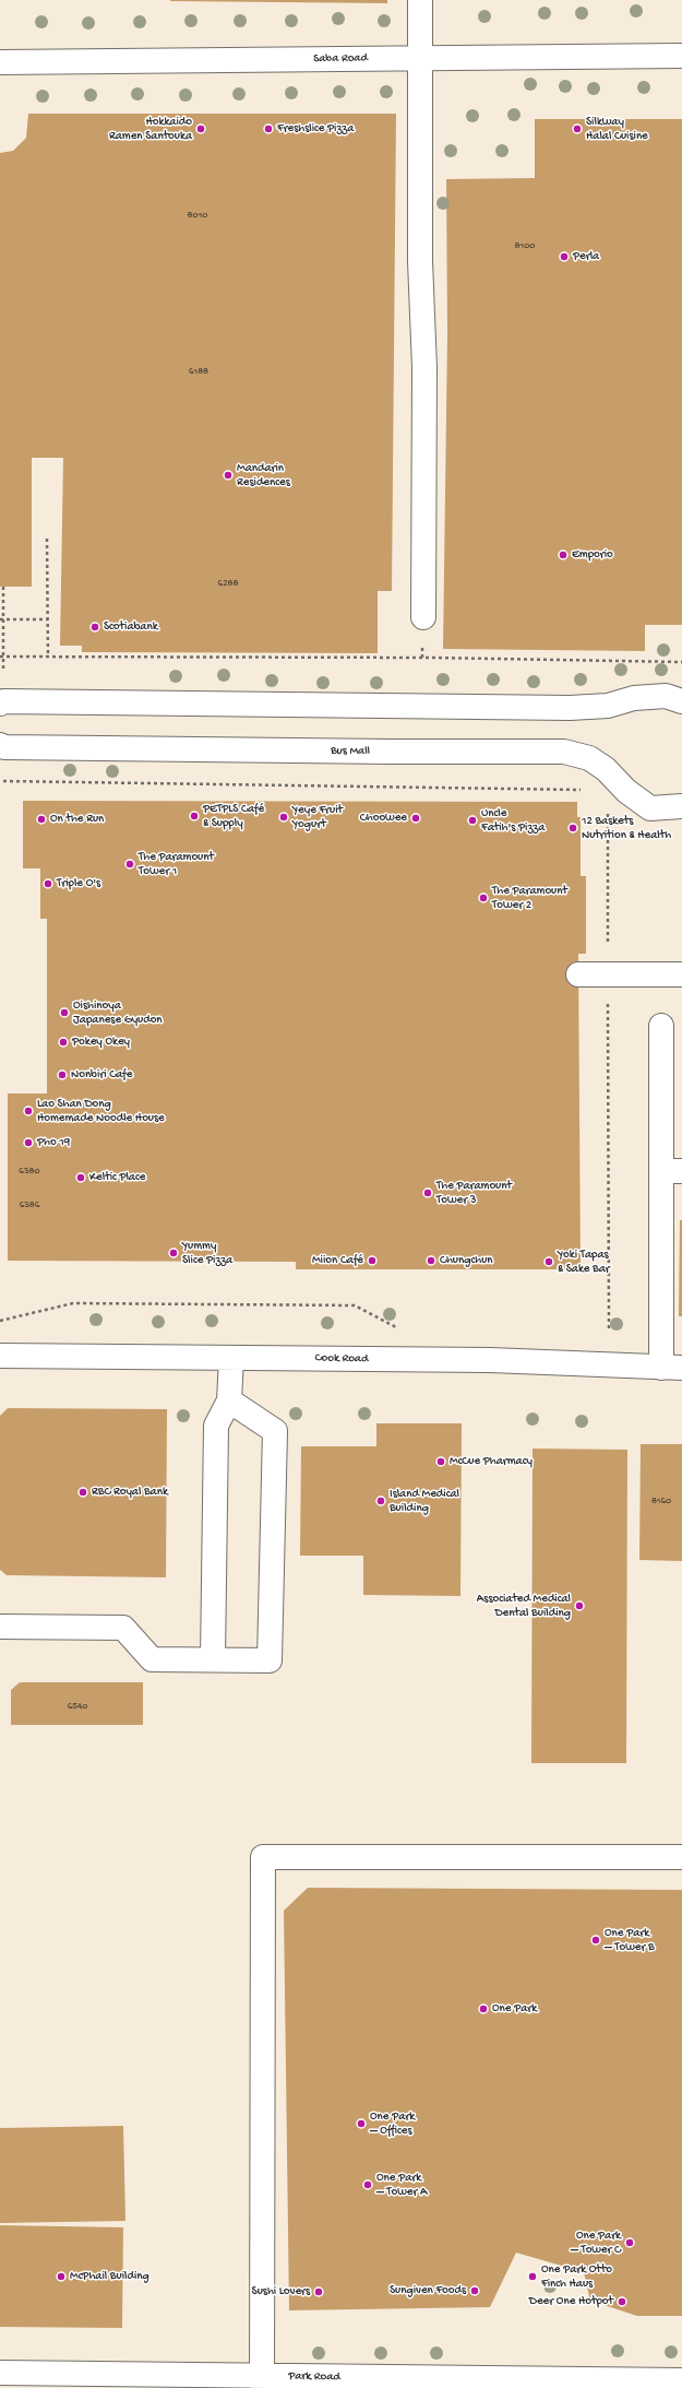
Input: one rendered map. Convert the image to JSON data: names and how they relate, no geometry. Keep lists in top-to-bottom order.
{
  "streets": {
    "street": [
      "Saba Road",
      "Bus Mall",
      "Cook Road",
      "Park Road"
    ]
  },
  "places": [
    "Hokkaido Ramen Santouka",
    "Freshslice Pizza",
    "Silkway Halal Cuisine",
    "Perla",
    "Mandarin Residences",
    "Emporio",
    "Scotiabank",
    "PETPLS Café & Supply",
    "Yeye Fruit Yogurt",
    "Choowee",
    "On the Run",
    "Uncle Fatih's Pizza",
    "12 Baskets Nutrition & Health",
    "The Paramount Tower 1",
    "Triple O's",
    "The Paramount Tower 2",
    "Oishinoya Japanese Gyudon",
    "Pokey Okey",
    "Nonbiri Cafe",
    "Lao Shan Dong Homemade Noodle House",
    "Pho 19",
    "Keltic Place",
    "The Paramount Tower 3",
    "Yummy Slice Pizza",
    "Miion Café",
    "Chungchun",
    "Yoki Tapas & Sake Bar",
    "McCue Pharmacy",
    "RBC Royal Bank",
    "Island Medical Building",
    "Associated Medical Dental Building",
    "One Park – Tower B",
    "One Park",
    "One Park – Offices",
    "One Park – Tower A",
    "One Park – Tower C",
    "McPhail Building",
    "One Park Otto Finch Haus",
    "Sungiven Foods",
    "Sushi Lovers",
    "Deer One Hotpot"
  ],
  "house_numbers": [
    "8010",
    "8100",
    "6188",
    "6288",
    "6380",
    "6386",
    "8160",
    "6540"
  ]
}
